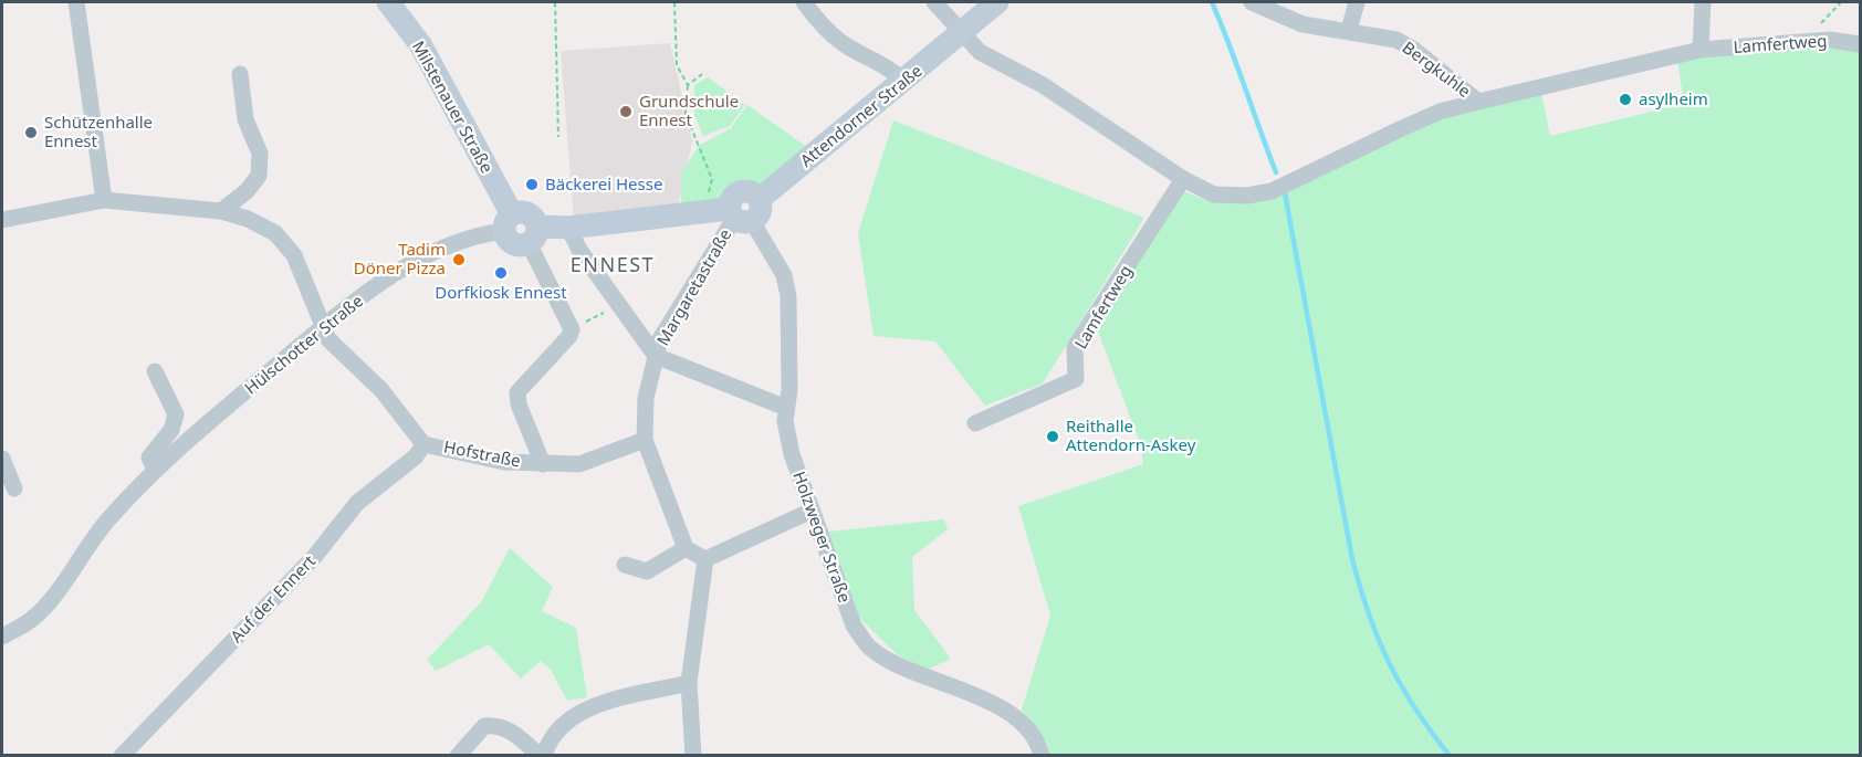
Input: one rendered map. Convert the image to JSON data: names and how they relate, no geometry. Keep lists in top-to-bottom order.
{
  "streets": {
    "street": [
      "Lamfertweg",
      "Bergkuhle",
      "Milstenauer Straße",
      "Attendorner Straße",
      "Margaretastraße",
      "Hülschotter Straße",
      "Hofstraße",
      "Holzweger Straße",
      "Auf der Ennert"
    ]
  },
  "crossings": [
    ["Lamfertweg", "Bergkuhle"],
    ["Milstenauer Straße", "Hülschotter Straße"],
    ["Attendorner Straße", "Margaretastraße"],
    ["Attendorner Straße", "Holzweger Straße"],
    ["Margaretastraße", "Holzweger Straße"],
    ["Hülschotter Straße", "Hofstraße"],
    ["Hofstraße", "Auf der Ennert"]
  ],
  "districts": ["ENNEST"],
  "places": [
    "asylheim",
    "Grundschule Ennest",
    "Schützenhalle Ennest",
    "Bäckerei Hesse",
    "Tadim Döner Pizza",
    "Dorfkiosk Ennest",
    "Reithalle Attendorn-Askey"
  ]
}
